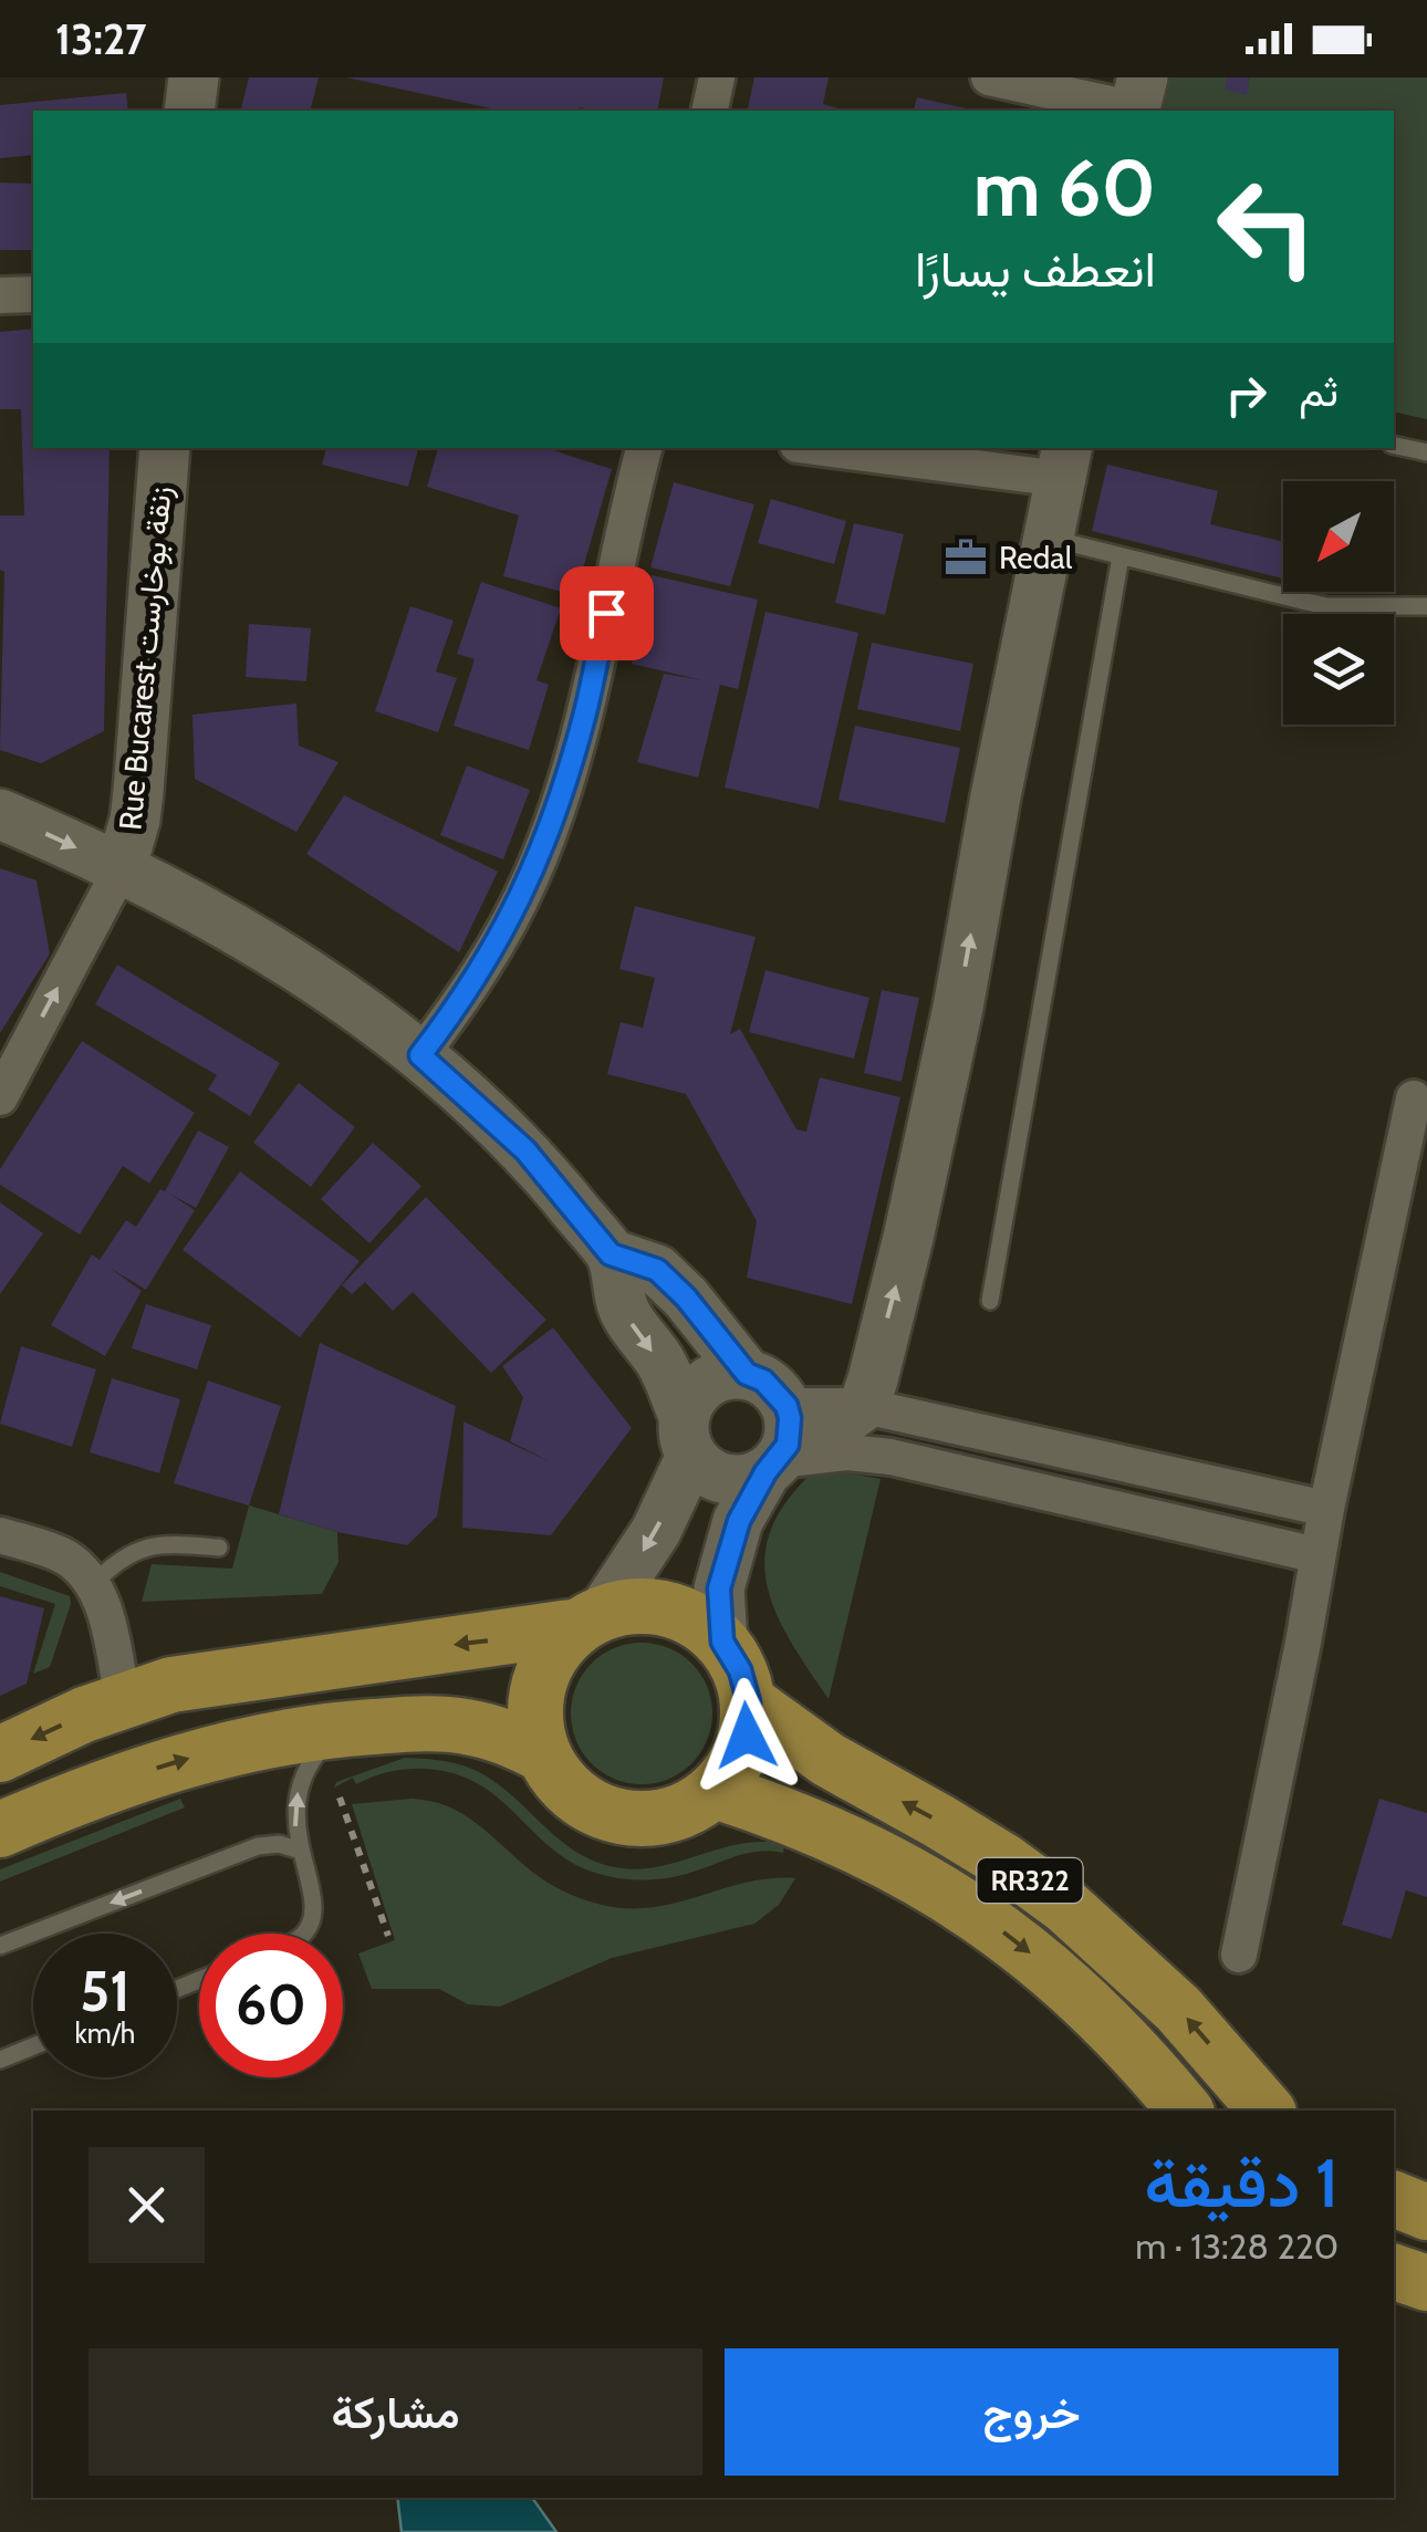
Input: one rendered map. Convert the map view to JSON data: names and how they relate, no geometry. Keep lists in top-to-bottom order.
{
  "streets": {
    "main road": ["RR322"],
    "street": ["Rue Bucarest زنقة بوخارست"]
  },
  "places": {
    "office": ["Redal"]
  },
  "north": "bottom left",
  "page": {
    "status": "13:27",
    "turn": ["60 m", "انعطف يسارًا"],
    "then": "ثم",
    "speed": "51 km/h",
    "limit": "60",
    "heading": ["1 دقيقة", "220 m · 13:28"],
    "buttons": ["خروج", "مشاركة"]
  }
}
